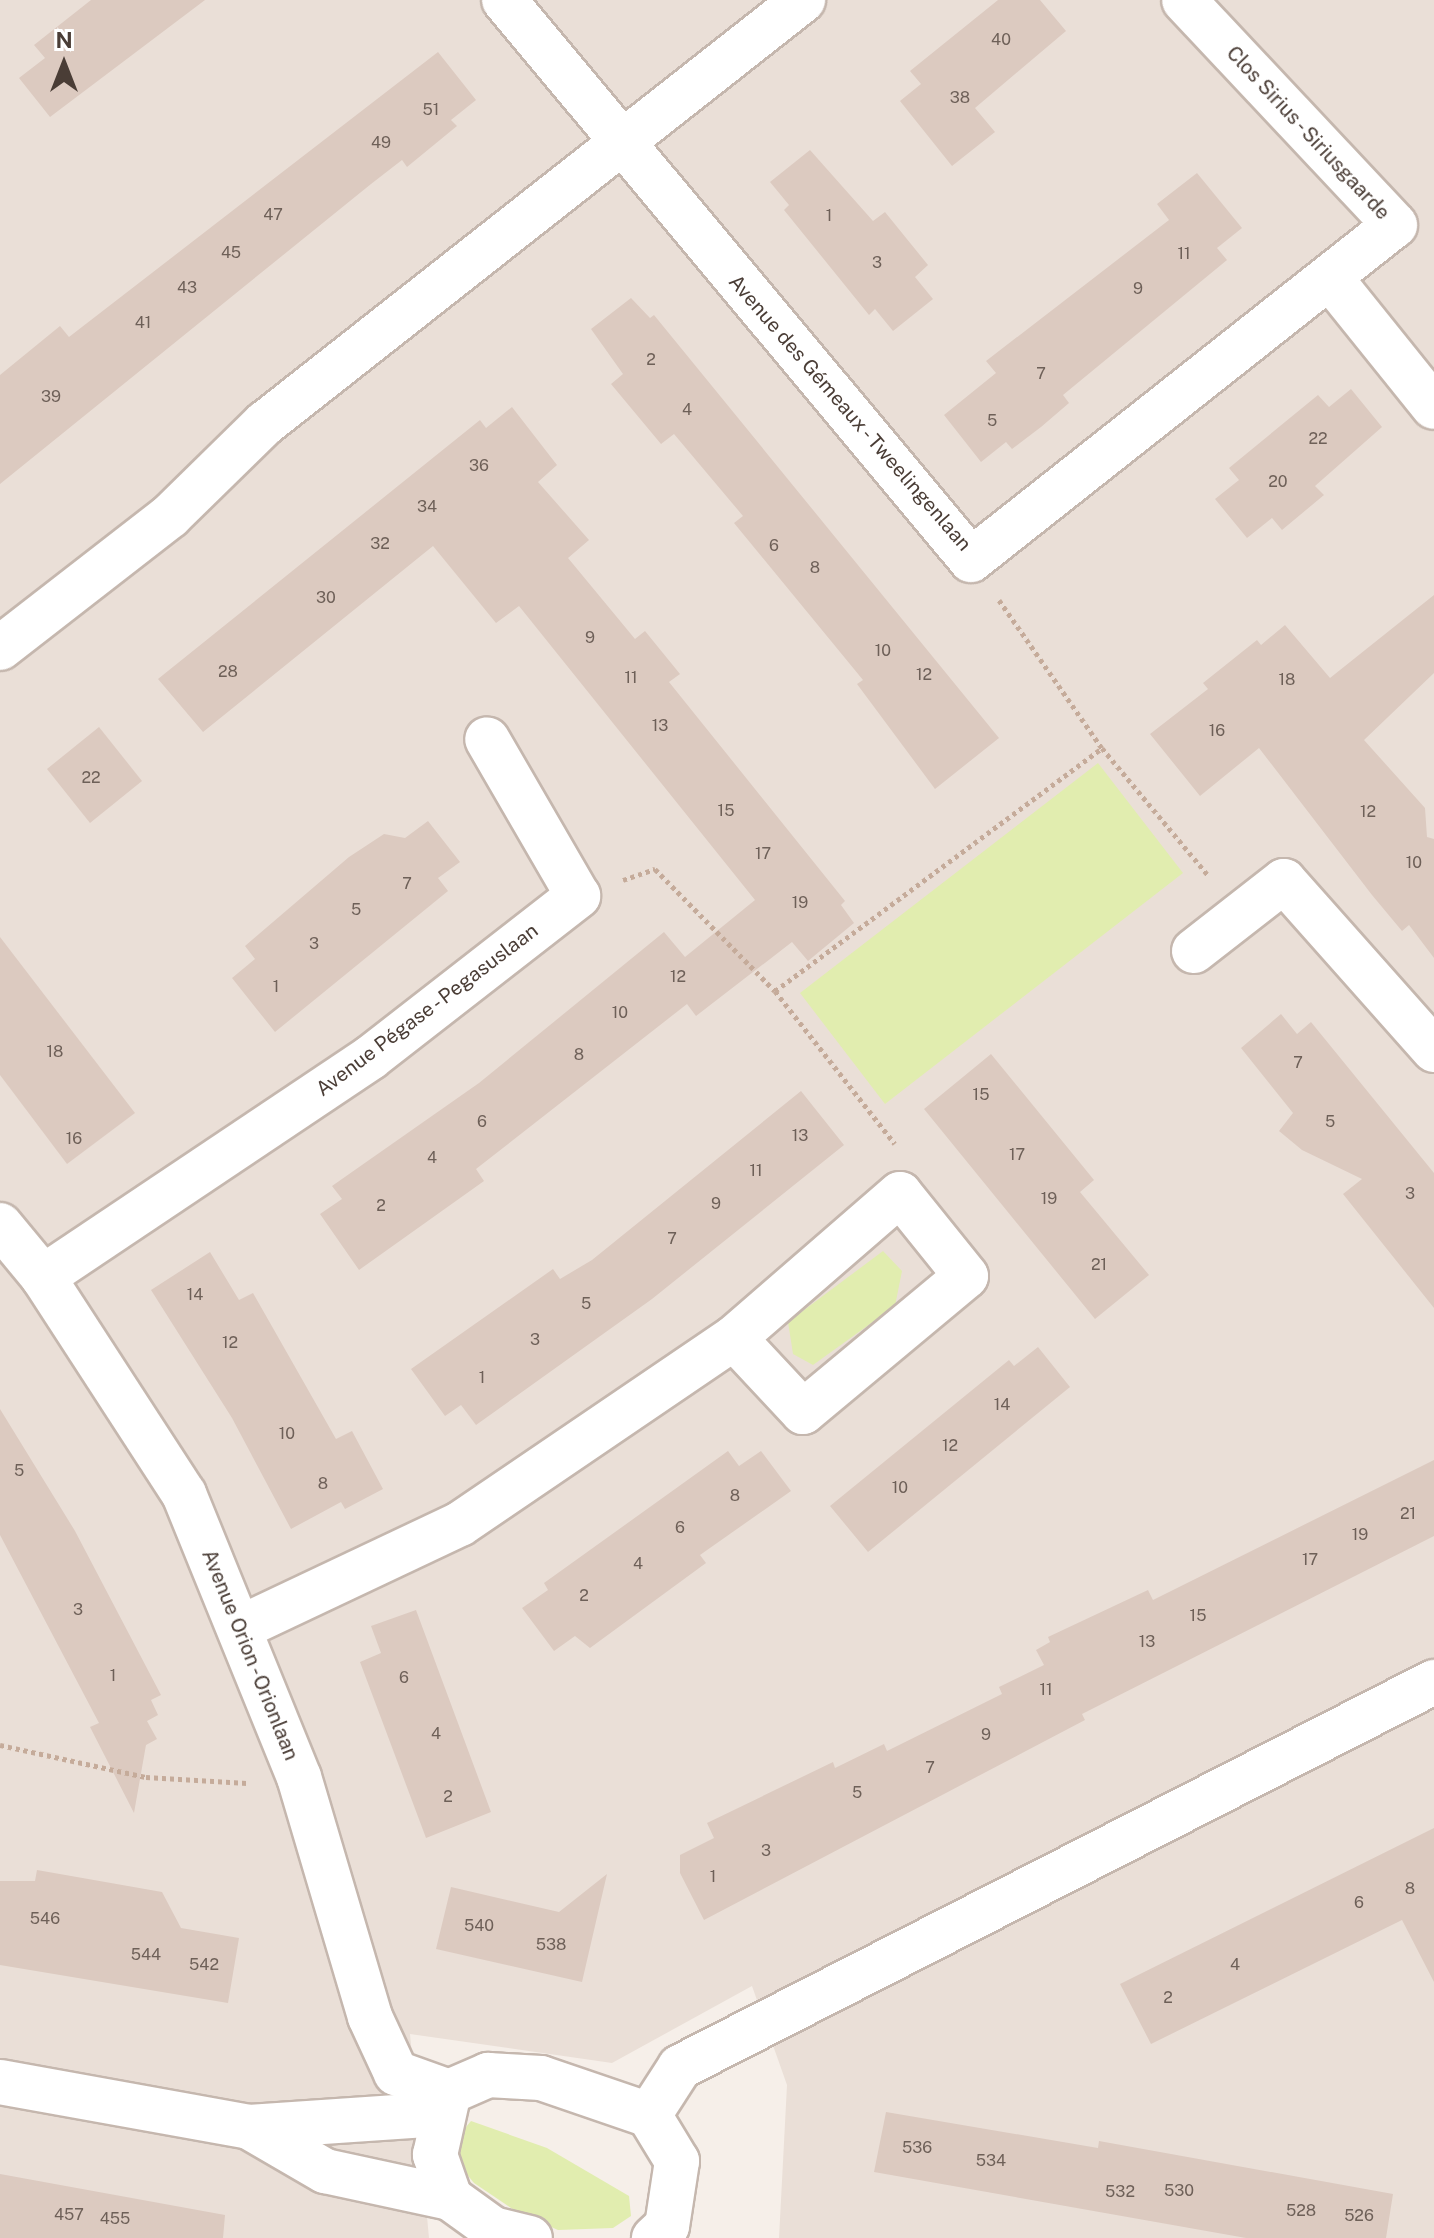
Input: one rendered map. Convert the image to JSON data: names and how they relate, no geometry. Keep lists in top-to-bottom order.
{
  "streets": {
    "street": [
      "Clos Sirius - Siriusgaarde",
      "Avenue des Gémeaux - Tweelingenlaan",
      "Avenue Pégase - Pegasuslaan",
      "Avenue Orion - Orionlaan"
    ]
  },
  "crossings": [
    ["Clos Sirius - Siriusgaarde", "Avenue des Gémeaux - Tweelingenlaan"],
    ["Avenue Pégase - Pegasuslaan", "Avenue Orion - Orionlaan"]
  ],
  "house_numbers": [
    "40",
    "38",
    "51",
    "49",
    "47",
    "1",
    "45",
    "11",
    "3",
    "43",
    "9",
    "41",
    "2",
    "7",
    "39",
    "4",
    "5",
    "22",
    "36",
    "20",
    "34",
    "32",
    "6",
    "8",
    "30",
    "9",
    "10",
    "28",
    "12",
    "11",
    "18",
    "13",
    "16",
    "22",
    "15",
    "12",
    "17",
    "10",
    "7",
    "19",
    "5",
    "3",
    "12",
    "1",
    "10",
    "18",
    "8",
    "7",
    "15",
    "6",
    "5",
    "13",
    "16",
    "17",
    "4",
    "11",
    "3",
    "19",
    "9",
    "2",
    "7",
    "21",
    "14",
    "5",
    "3",
    "12",
    "1",
    "14",
    "10",
    "12",
    "5",
    "8",
    "10",
    "8",
    "21",
    "6",
    "19",
    "17",
    "4",
    "2",
    "3",
    "15",
    "13",
    "1",
    "6",
    "11",
    "4",
    "9",
    "7",
    "5",
    "2",
    "3",
    "1",
    "8",
    "6",
    "546",
    "540",
    "538",
    "544",
    "542",
    "4",
    "2",
    "536",
    "534",
    "530",
    "532",
    "528",
    "457",
    "526",
    "455"
  ],
  "north": "top"
}
